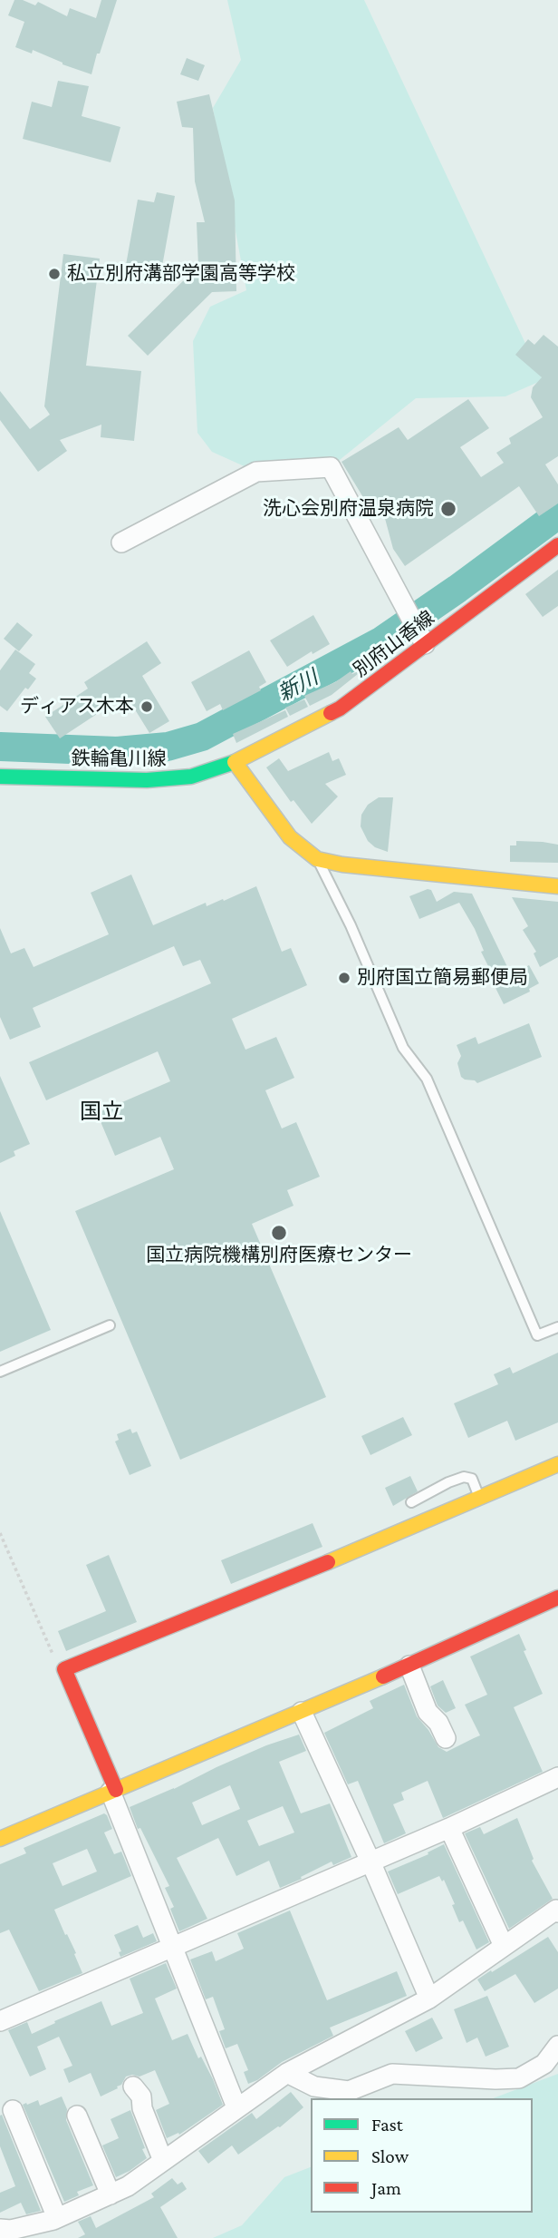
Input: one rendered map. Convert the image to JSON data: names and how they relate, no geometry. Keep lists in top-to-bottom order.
{
  "streets": {
    "street": ["別府山香線", "鉄輪亀川線"]
  },
  "crossings": [
    ["別府山香線", "鉄輪亀川線"]
  ],
  "districts": ["国立"],
  "water": ["新川"],
  "places": [
    "私立別府溝部学園高等学校",
    "洗心会別府温泉病院",
    "ディアス木本",
    "別府国立簡易郵便局",
    "国立病院機構別府医療センター"
  ],
  "legend": ["Fast", "Slow", "Jam"]
}
